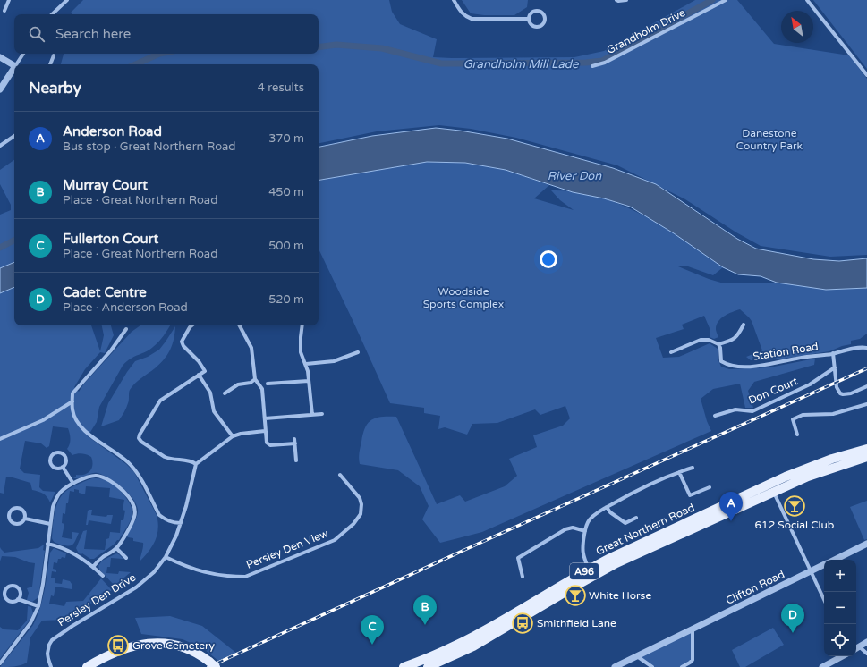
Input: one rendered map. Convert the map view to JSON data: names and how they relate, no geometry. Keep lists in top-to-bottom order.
{
  "streets": {
    "main road": ["Great Northern Road", "A96"],
    "street": [
      "Grandholm Drive",
      "Station Road",
      "Don Court",
      "Persley Den View",
      "Clifton Road",
      "Persley Den Drive"
    ]
  },
  "crossings": [
    ["Station Road", "Don Court"],
    ["Great Northern Road", "A96"],
    ["Persley Den View", "Persley Den Drive"]
  ],
  "water": ["Grandholm Mill Lade", "River Don"],
  "parks": ["Danestone Country Park", "Woodside Sports Complex"],
  "places": {
    "bar": ["612 Social Club", "White Horse"],
    "bus stop": ["Smithfield Lane", "Grove Cemetery"]
  },
  "north": "top left",
  "page": {
    "search": "Search here",
    "heading": ["Nearby", "4 results"],
    "list": [
      {
        "mark": "A",
        "name": "Anderson Road",
        "note": "Bus stop · Great Northern Road",
        "value": "370 m"
      },
      {
        "mark": "B",
        "name": "Murray Court",
        "note": "Place · Great Northern Road",
        "value": "450 m"
      },
      {
        "mark": "C",
        "name": "Fullerton Court",
        "note": "Place · Great Northern Road",
        "value": "500 m"
      },
      {
        "mark": "D",
        "name": "Cadet Centre",
        "note": "Place · Anderson Road",
        "value": "520 m"
      }
    ],
    "pins": [
      "A",
      "B",
      "D",
      "C"
    ],
    "map_buttons": ["+", "−"]
  }
}
